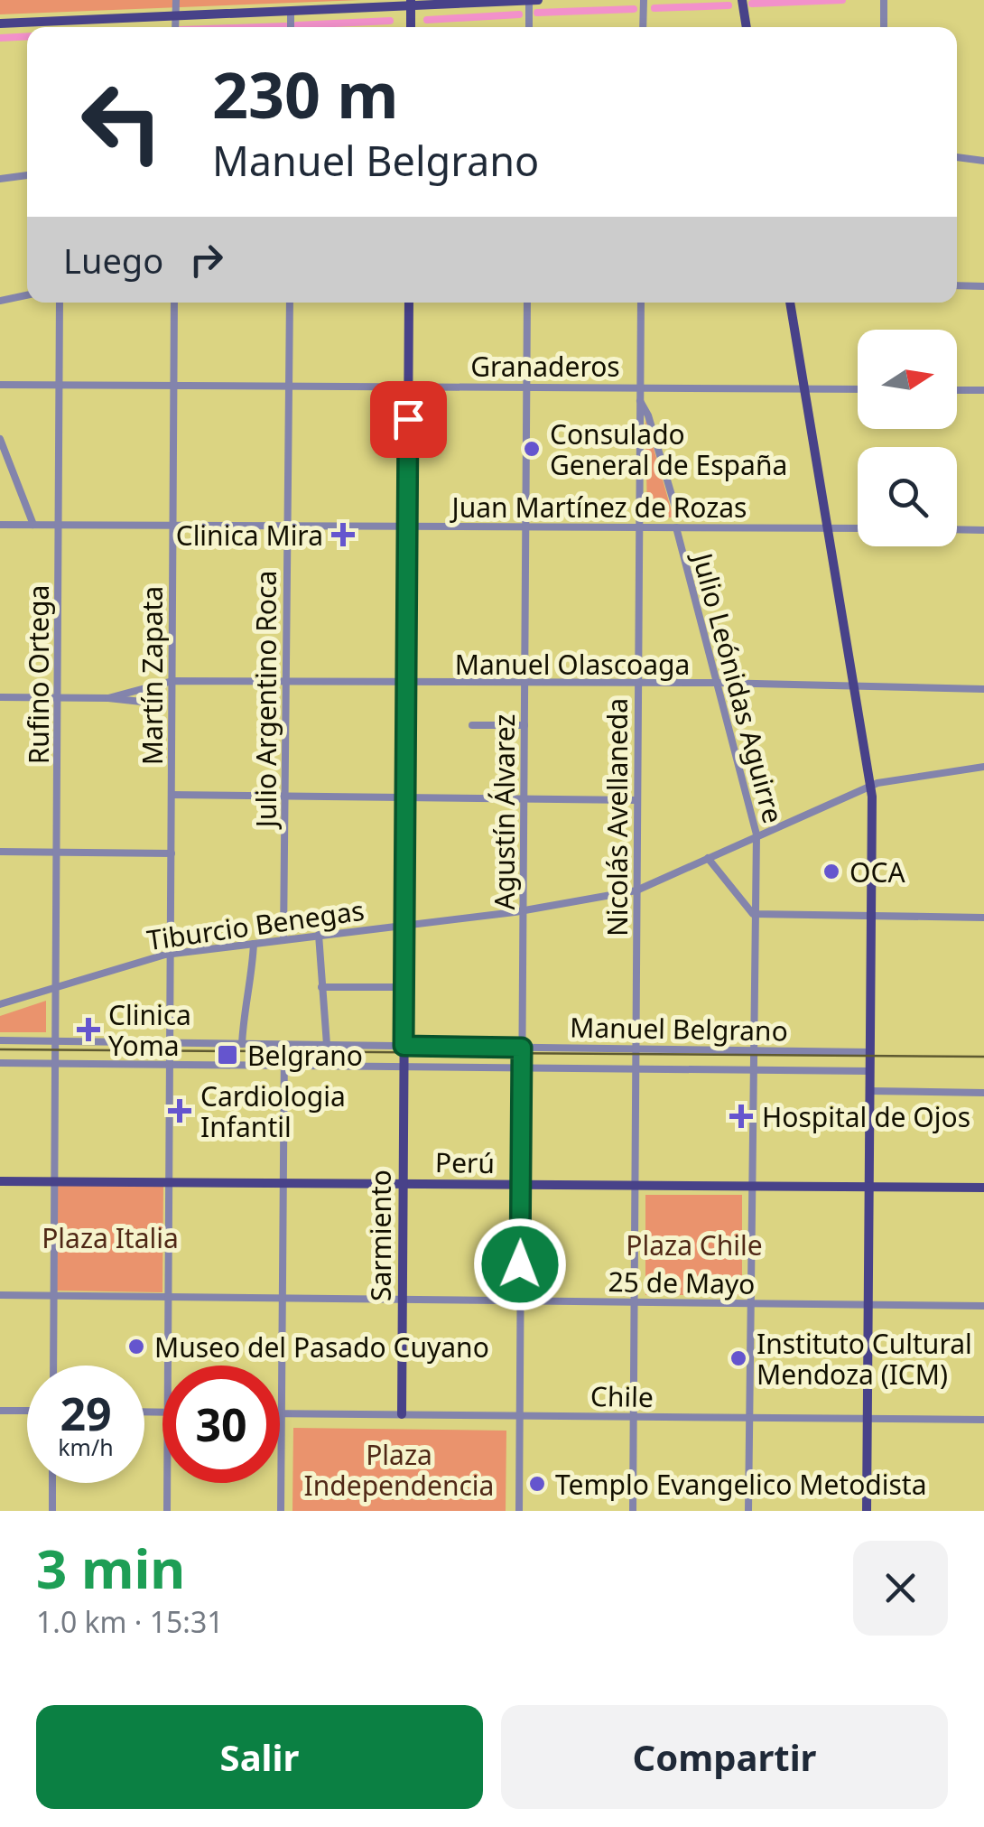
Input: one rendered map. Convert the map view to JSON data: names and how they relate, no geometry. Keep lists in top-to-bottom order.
{
  "streets": {
    "main road": ["Perú", "Sarmiento"],
    "street": [
      "Granaderos",
      "Juan Martínez de Rozas",
      "Manuel Olascoaga",
      "Rufino Ortega",
      "Martín Zapata",
      "Julio Leónidas Aguirre",
      "Julio Argentino Roca",
      "Agustín Álvarez",
      "Nicolás Avellaneda",
      "Tiburcio Benegas",
      "Manuel Belgrano",
      "25 de Mayo",
      "Chile"
    ]
  },
  "crossings": [
    ["Granaderos", "Rufino Ortega"],
    ["Granaderos", "Martín Zapata"],
    ["Granaderos", "Julio Argentino Roca"],
    ["Granaderos", "Agustín Álvarez"],
    ["Granaderos", "Nicolás Avellaneda"],
    ["Granaderos", "Sarmiento"],
    ["Juan Martínez de Rozas", "Rufino Ortega"],
    ["Juan Martínez de Rozas", "Martín Zapata"],
    ["Juan Martínez de Rozas", "Julio Leónidas Aguirre"],
    ["Juan Martínez de Rozas", "Julio Argentino Roca"],
    ["Juan Martínez de Rozas", "Agustín Álvarez"],
    ["Juan Martínez de Rozas", "Nicolás Avellaneda"],
    ["Juan Martínez de Rozas", "Sarmiento"],
    ["Manuel Olascoaga", "Rufino Ortega"],
    ["Manuel Olascoaga", "Martín Zapata"],
    ["Manuel Olascoaga", "Julio Leónidas Aguirre"],
    ["Manuel Olascoaga", "Julio Argentino Roca"],
    ["Manuel Olascoaga", "Agustín Álvarez"],
    ["Manuel Olascoaga", "Nicolás Avellaneda"],
    ["Manuel Olascoaga", "Sarmiento"],
    ["Rufino Ortega", "Tiburcio Benegas"],
    ["Rufino Ortega", "Manuel Belgrano"],
    ["Rufino Ortega", "Perú"],
    ["Rufino Ortega", "25 de Mayo"],
    ["Martín Zapata", "Tiburcio Benegas"],
    ["Martín Zapata", "Manuel Belgrano"],
    ["Martín Zapata", "Perú"],
    ["Martín Zapata", "25 de Mayo"],
    ["Julio Leónidas Aguirre", "Tiburcio Benegas"],
    ["Julio Leónidas Aguirre", "Manuel Belgrano"],
    ["Julio Leónidas Aguirre", "Perú"],
    ["Julio Leónidas Aguirre", "25 de Mayo"],
    ["Julio Leónidas Aguirre", "Chile"],
    ["Julio Argentino Roca", "Tiburcio Benegas"],
    ["Agustín Álvarez", "Tiburcio Benegas"],
    ["Agustín Álvarez", "Manuel Belgrano"],
    ["Agustín Álvarez", "Perú"],
    ["Agustín Álvarez", "25 de Mayo"],
    ["Agustín Álvarez", "Chile"],
    ["Nicolás Avellaneda", "Tiburcio Benegas"],
    ["Nicolás Avellaneda", "Manuel Belgrano"],
    ["Nicolás Avellaneda", "Perú"],
    ["Nicolás Avellaneda", "25 de Mayo"],
    ["Nicolás Avellaneda", "Chile"],
    ["Tiburcio Benegas", "Sarmiento"],
    ["Manuel Belgrano", "Sarmiento"],
    ["Perú", "Sarmiento"],
    ["Sarmiento", "25 de Mayo"],
    ["Sarmiento", "Chile"]
  ],
  "parks": ["Plaza Italia", "Plaza Chile", "Plaza Independencia"],
  "places": {
    "other": [
      "Consulado General de España",
      "OCA",
      "Museo del Pasado Cuyano",
      "Instituto Cultural Mendoza (ICM)",
      "Templo Evangelico Metodista"
    ],
    "health": [
      "Clinica Mira",
      "Clinica Yoma",
      "Cardiologia Infantil",
      "Hospital de Ojos"
    ],
    "transit": ["Belgrano"]
  },
  "north": "right",
  "page": {
    "turn": ["230 m", "Manuel Belgrano"],
    "then": "Luego",
    "speed": "29 km/h",
    "limit": "30",
    "heading": ["3 min", "1.0 km · 15:31"],
    "buttons": ["Salir", "Compartir"]
  }
}
